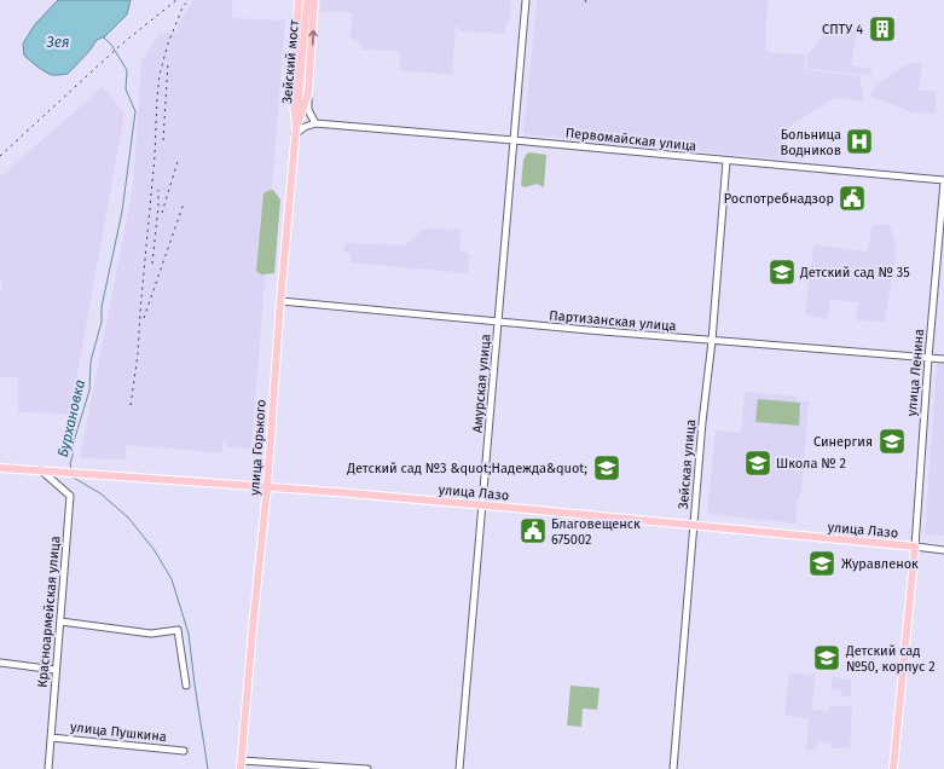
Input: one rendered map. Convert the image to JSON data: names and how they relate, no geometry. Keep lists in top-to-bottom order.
{
  "streets": {
    "main road": [
      "Зейский мост",
      "улица Ленина",
      "улица Горького",
      "улица Лазо"
    ],
    "street": [
      "Первомайская улица",
      "Партизанская улица",
      "Амурская улица",
      "Зейская улица",
      "Красноармейская улица",
      "улица Пушкина"
    ]
  },
  "crossings": [
    ["Зейский мост", "улица Горького"],
    ["Первомайская улица", "улица Ленина"],
    ["Первомайская улица", "Амурская улица"],
    ["Первомайская улица", "Зейская улица"],
    ["Партизанская улица", "улица Ленина"],
    ["Партизанская улица", "Амурская улица"],
    ["Партизанская улица", "улица Горького"],
    ["Партизанская улица", "Зейская улица"],
    ["улица Ленина", "улица Лазо"],
    ["Амурская улица", "улица Лазо"],
    ["улица Горького", "улица Лазо"],
    ["Зейская улица", "улица Лазо"],
    ["улица Лазо", "Красноармейская улица"],
    ["Красноармейская улица", "улица Пушкина"]
  ],
  "water": ["Зея", "Бурхановка"],
  "places": {
    "building": ["СПТУ 4"],
    "hospital": ["Больница Водников"],
    "public building": ["Роспотребнадзор", "Благовещенск 675002"],
    "school or university": [
      "Детский сад № 35",
      "Синергия",
      "Школа № 2",
      "Детский сад №3 &quot;Надежда&quot;",
      "Журавленок",
      "Детский сад №50, корпус 2"
    ]
  }
}
